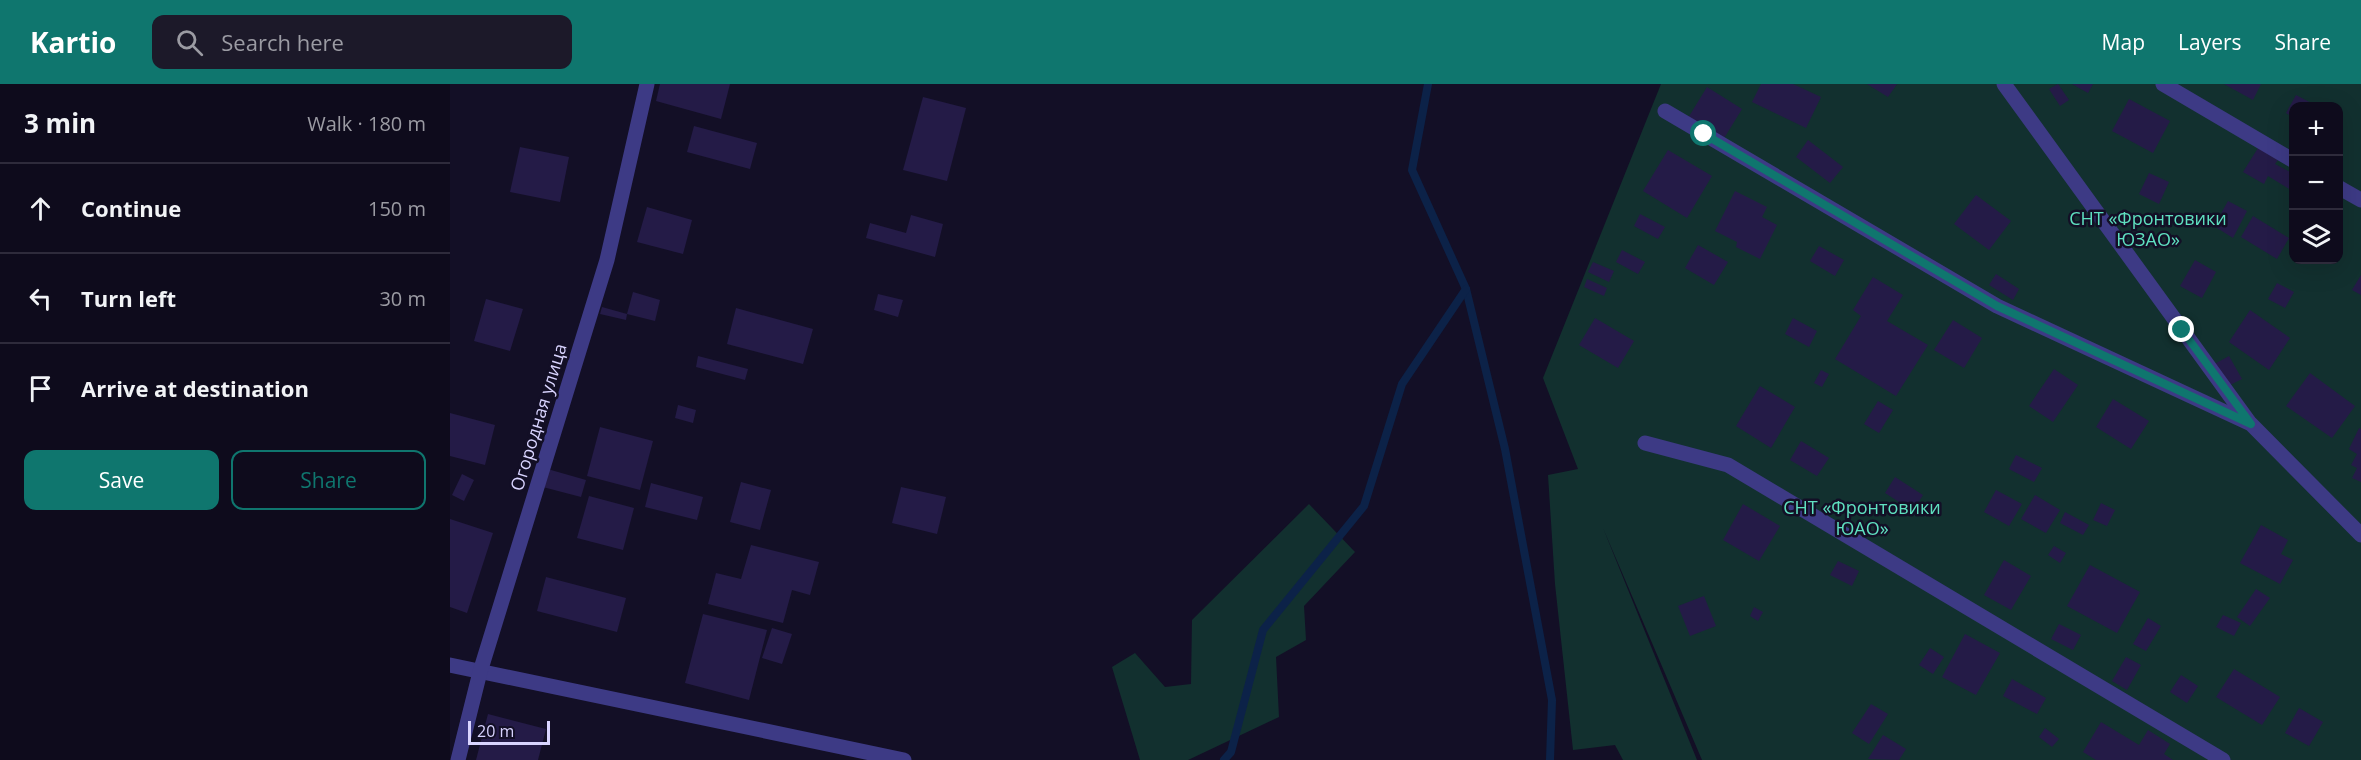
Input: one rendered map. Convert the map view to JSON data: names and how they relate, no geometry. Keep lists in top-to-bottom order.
{
  "streets": {
    "street": ["Огородная улица"]
  },
  "parks": ["СНТ «Фронтовики ЮЗАО»", "СНТ «Фронтовики ЮАО»"],
  "scale_bar": "20 m",
  "page": {
    "header": "Kartio",
    "search": "Search here",
    "nav": ["Map", "Layers", "Share"],
    "heading": ["3 min", "Walk · 180 m"],
    "map_buttons": ["+", "−"],
    "list": [
      ["Continue", "150 m"],
      ["Turn left", "30 m"],
      "Arrive at destination"
    ],
    "buttons": ["Save", "Share"],
    "scale": "20 m"
  }
}
